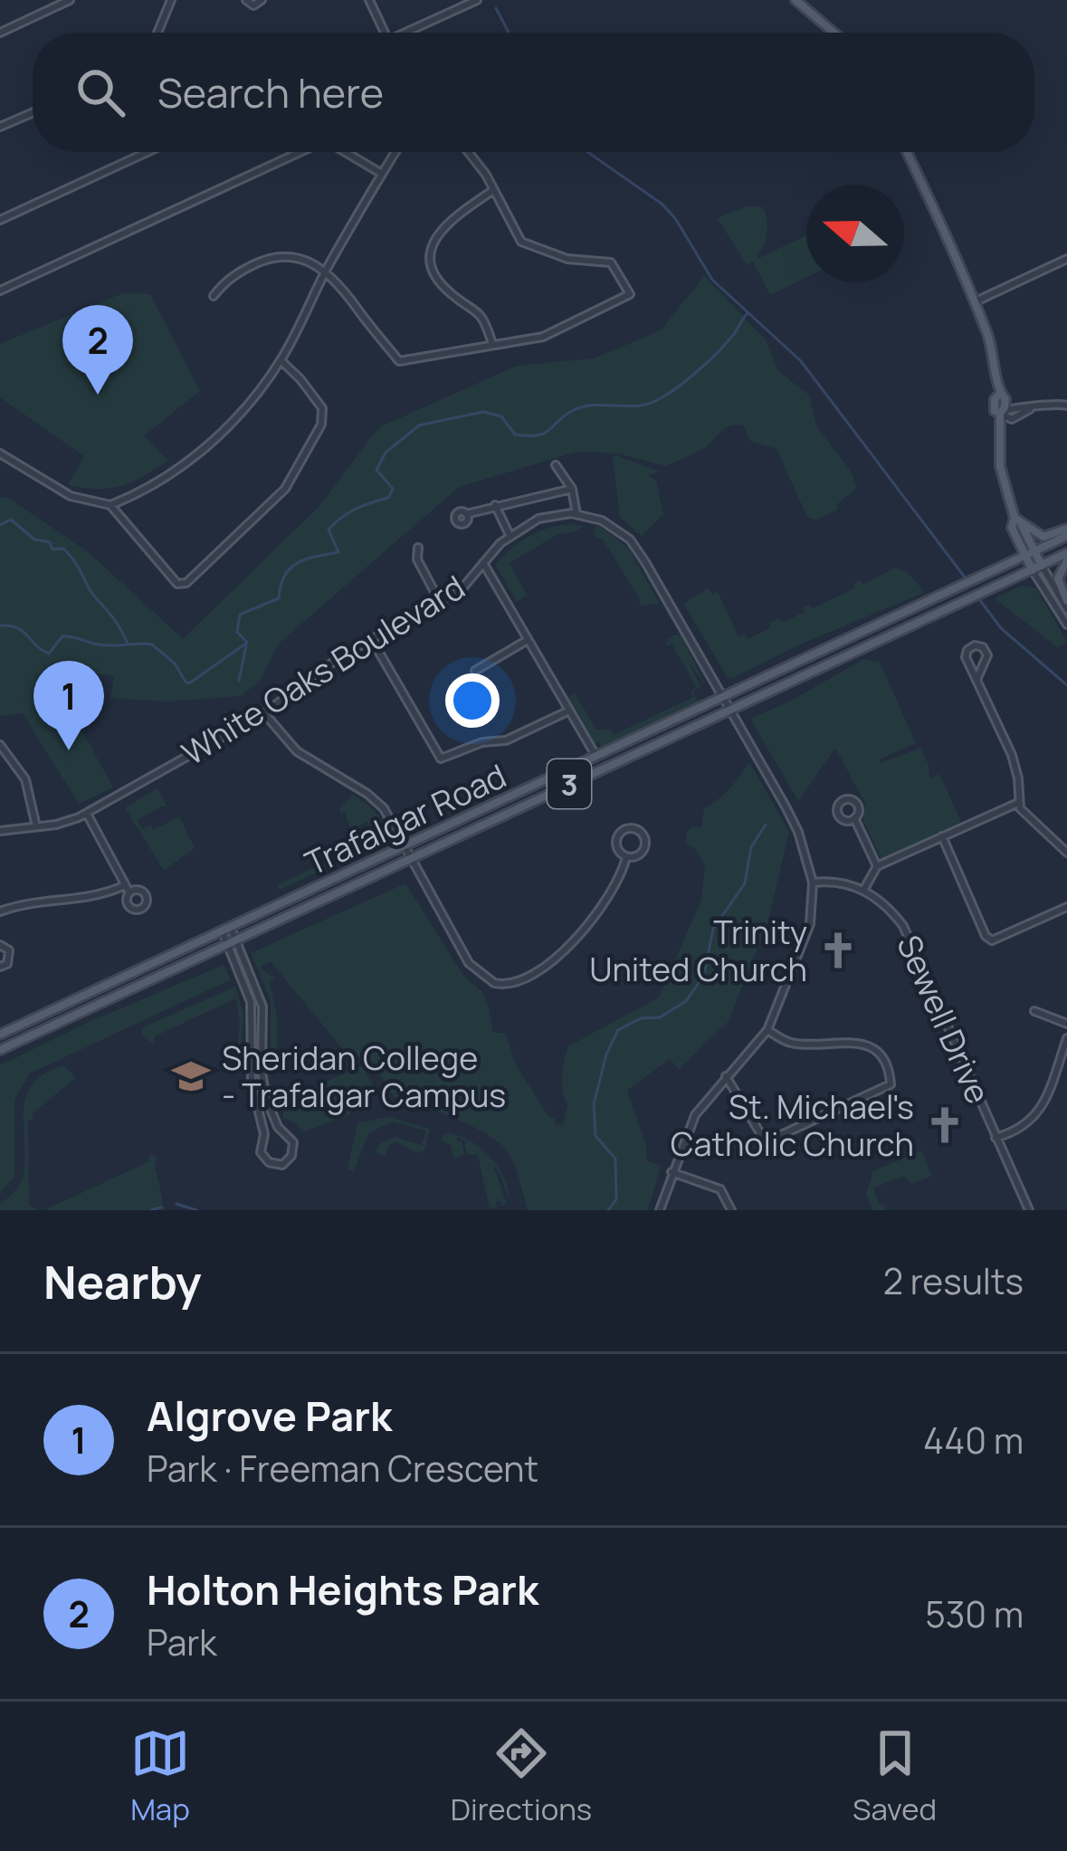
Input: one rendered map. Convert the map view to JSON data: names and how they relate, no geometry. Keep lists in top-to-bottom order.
{
  "streets": {
    "main road": ["3", "Trafalgar Road"],
    "street": ["White Oaks Boulevard", "Sewell Drive"]
  },
  "places": {
    "church": ["Trinity United Church", "St. Michael's Catholic Church"],
    "school or university": ["Sheridan College - Trafalgar Campus"]
  },
  "north": "left",
  "page": {
    "search": "Search here",
    "pins": ["2", "1"],
    "heading": ["Nearby", "2 results"],
    "list": [
      {
        "mark": "1",
        "name": "Algrove Park",
        "note": "Park · Freeman Crescent",
        "value": "440 m"
      },
      {
        "mark": "2",
        "name": "Holton Heights Park",
        "note": "Park",
        "value": "530 m"
      }
    ],
    "nav": ["Map", "Directions", "Saved"]
  }
}
